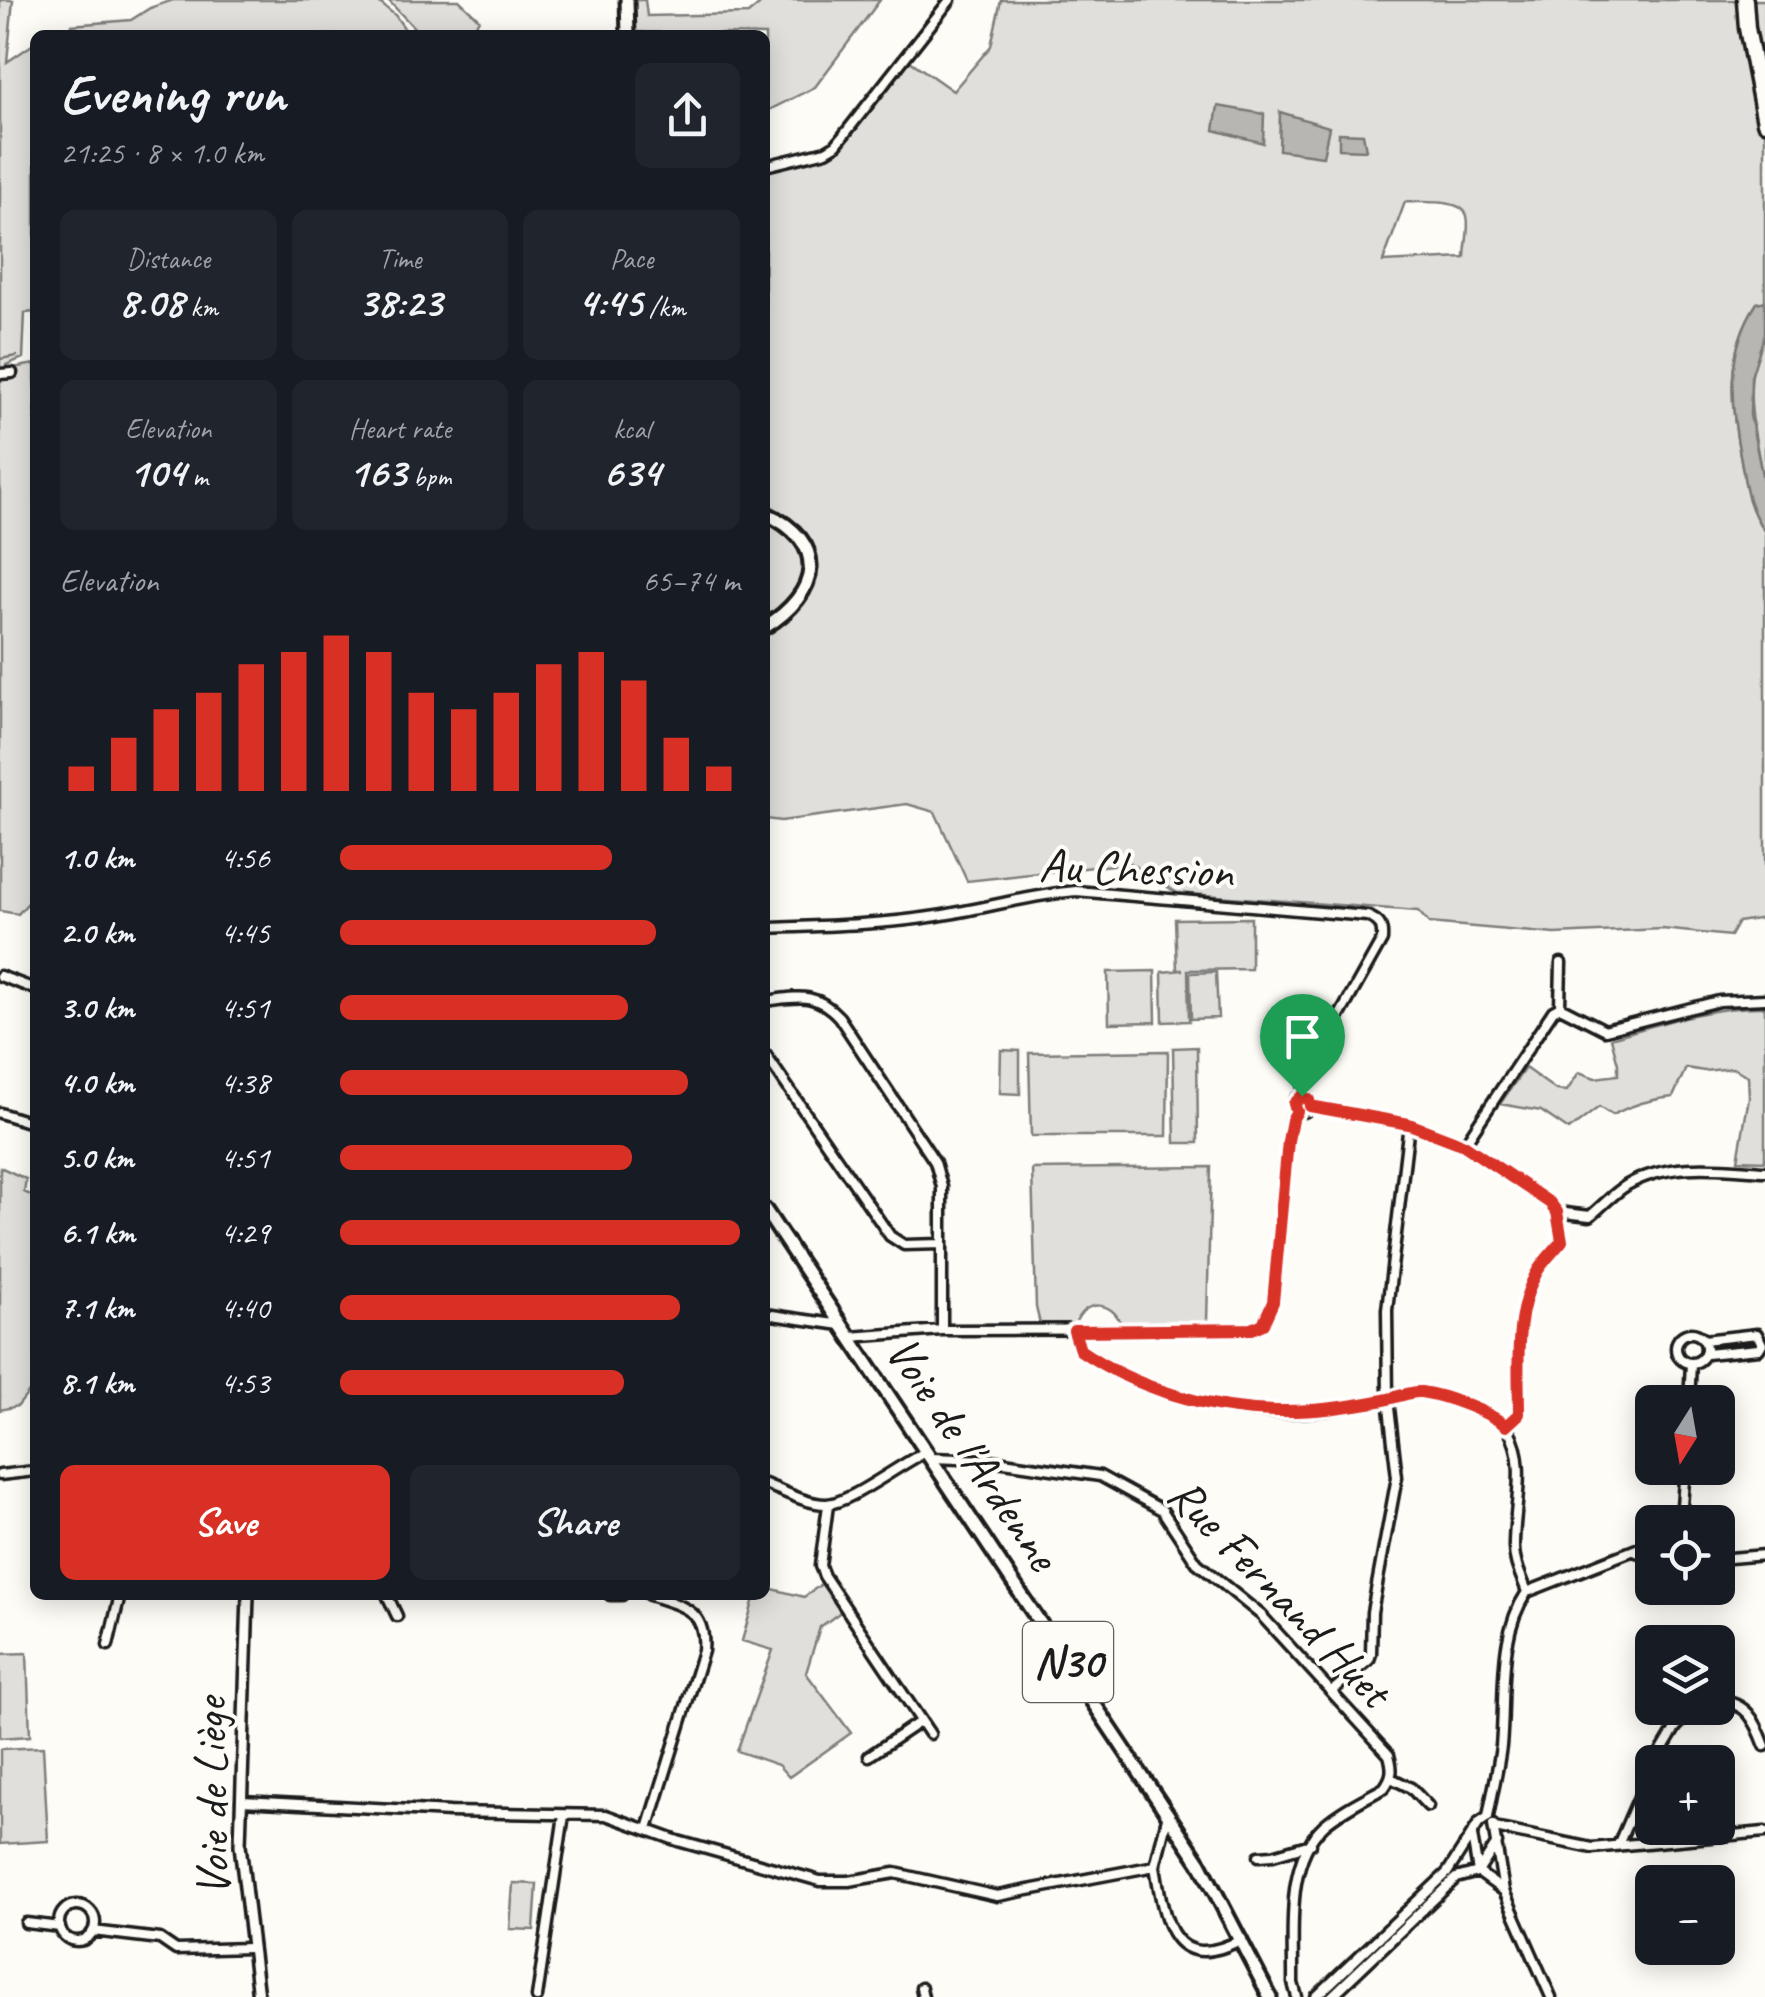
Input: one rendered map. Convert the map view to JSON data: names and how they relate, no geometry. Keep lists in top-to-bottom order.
{
  "streets": {
    "main road": ["Voie de l'Ardenne", "N30"],
    "street": ["Au Chession", "Rue Fernand Huet", "Voie de Liège"]
  },
  "crossings": [
    ["Voie de l'Ardenne", "Rue Fernand Huet"]
  ],
  "north": "bottom",
  "page": {
    "heading": ["Evening run", "21:25 · 8 × 1.0 km"],
    "stats": [
      ["Distance", "8.08 km"],
      ["Time", "38:23"],
      ["Pace", "4:45 /km"],
      ["Elevation", "104 m"],
      ["Heart rate", "163 bpm"],
      ["kcal", "634"]
    ],
    "chart": ["Elevation", "65–74 m"],
    "list": [
      {
        "name": "1.0 km",
        "note": "4:56"
      },
      {
        "name": "2.0 km",
        "note": "4:45"
      },
      {
        "name": "3.0 km",
        "note": "4:51"
      },
      {
        "name": "4.0 km",
        "note": "4:38"
      },
      {
        "name": "5.0 km",
        "note": "4:51"
      },
      {
        "name": "6.1 km",
        "note": "4:29"
      },
      {
        "name": "7.1 km",
        "note": "4:40"
      },
      {
        "name": "8.1 km",
        "note": "4:53"
      }
    ],
    "map_buttons": ["+", "−"],
    "buttons": ["Save", "Share"]
  }
}
